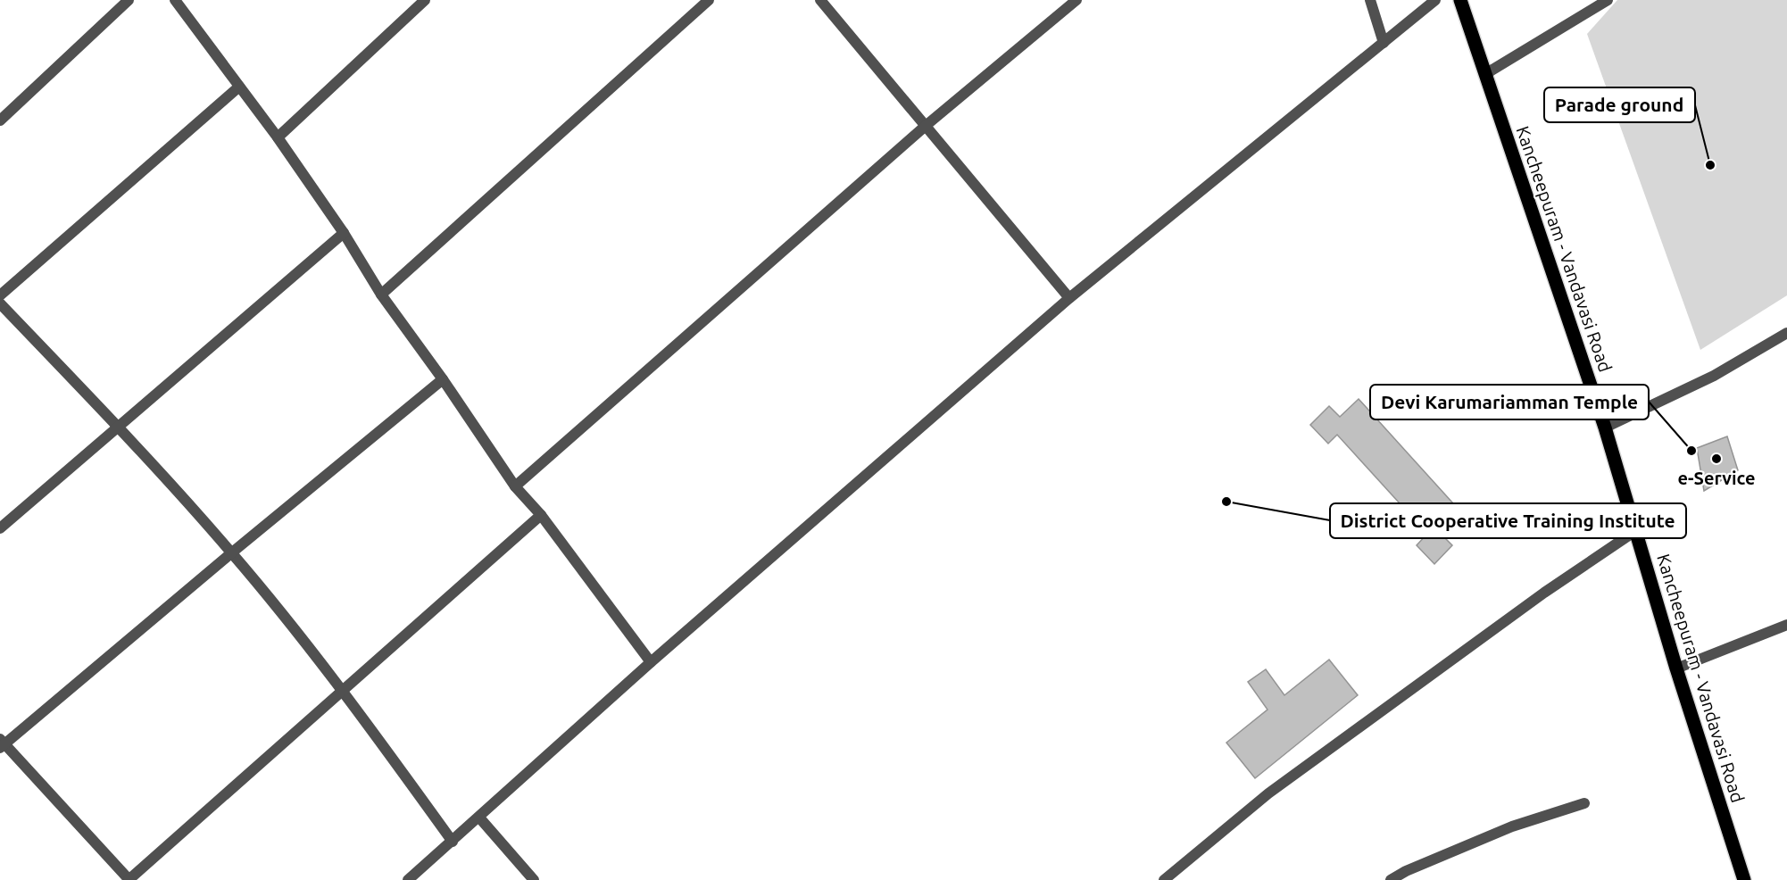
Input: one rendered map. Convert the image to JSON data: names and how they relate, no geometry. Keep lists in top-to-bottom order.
{
  "streets": {
    "main road": ["Kancheepuram - Vandavasi Road"]
  },
  "places": [
    "Parade ground",
    "Devi Karumariamman Temple",
    "e-Service",
    "District Cooperative Training Institute"
  ]
}
